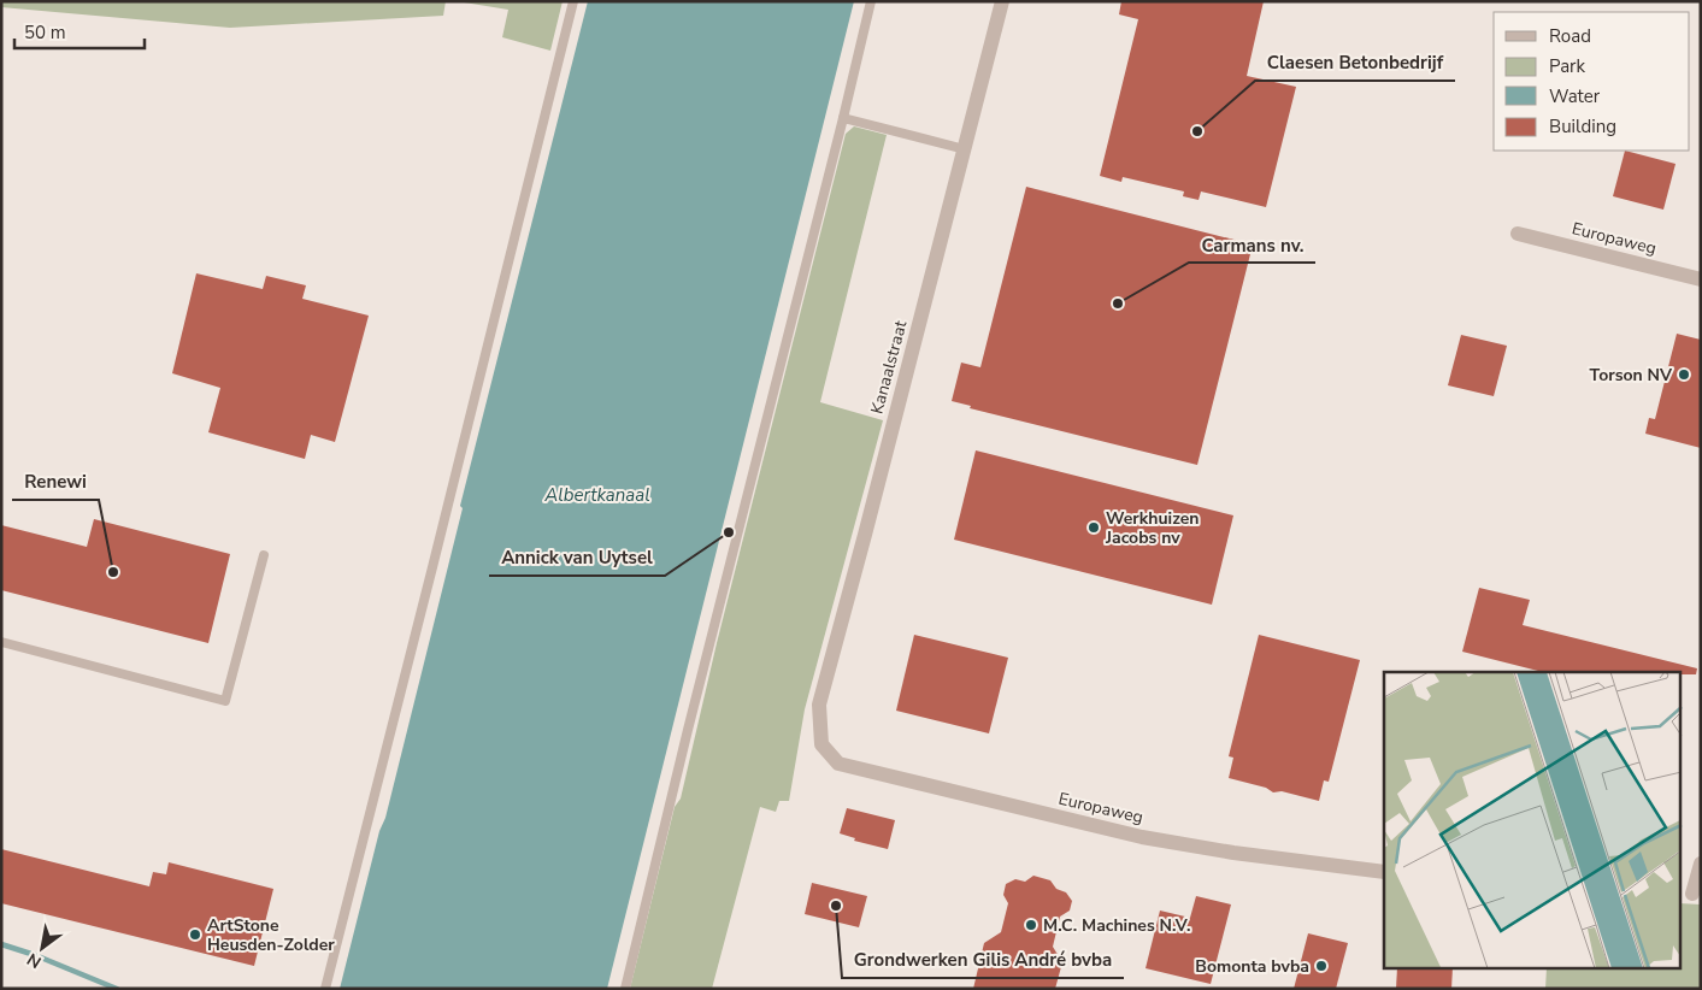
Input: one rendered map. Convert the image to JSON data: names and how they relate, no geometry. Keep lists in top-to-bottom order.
{
  "streets": {
    "street": ["Europaweg", "Kanaalstraat"]
  },
  "crossings": [
    ["Europaweg", "Kanaalstraat"]
  ],
  "water": ["Albertkanaal"],
  "places": [
    "Claesen Betonbedrijf",
    "Carmans nv.",
    "Torson NV",
    "Werkhuizen Jacobs nv",
    "Annick van Uytsel",
    "Renewi",
    "Grondwerken Gilis André bvba",
    "M.C. Machines N.V.",
    "ArtStone Heusden-Zolder",
    "Bomonta bvba"
  ],
  "legend": [
    "Road",
    "Park",
    "Water",
    "Building"
  ],
  "scale_bar": "50 m",
  "north": "bottom left"
}
